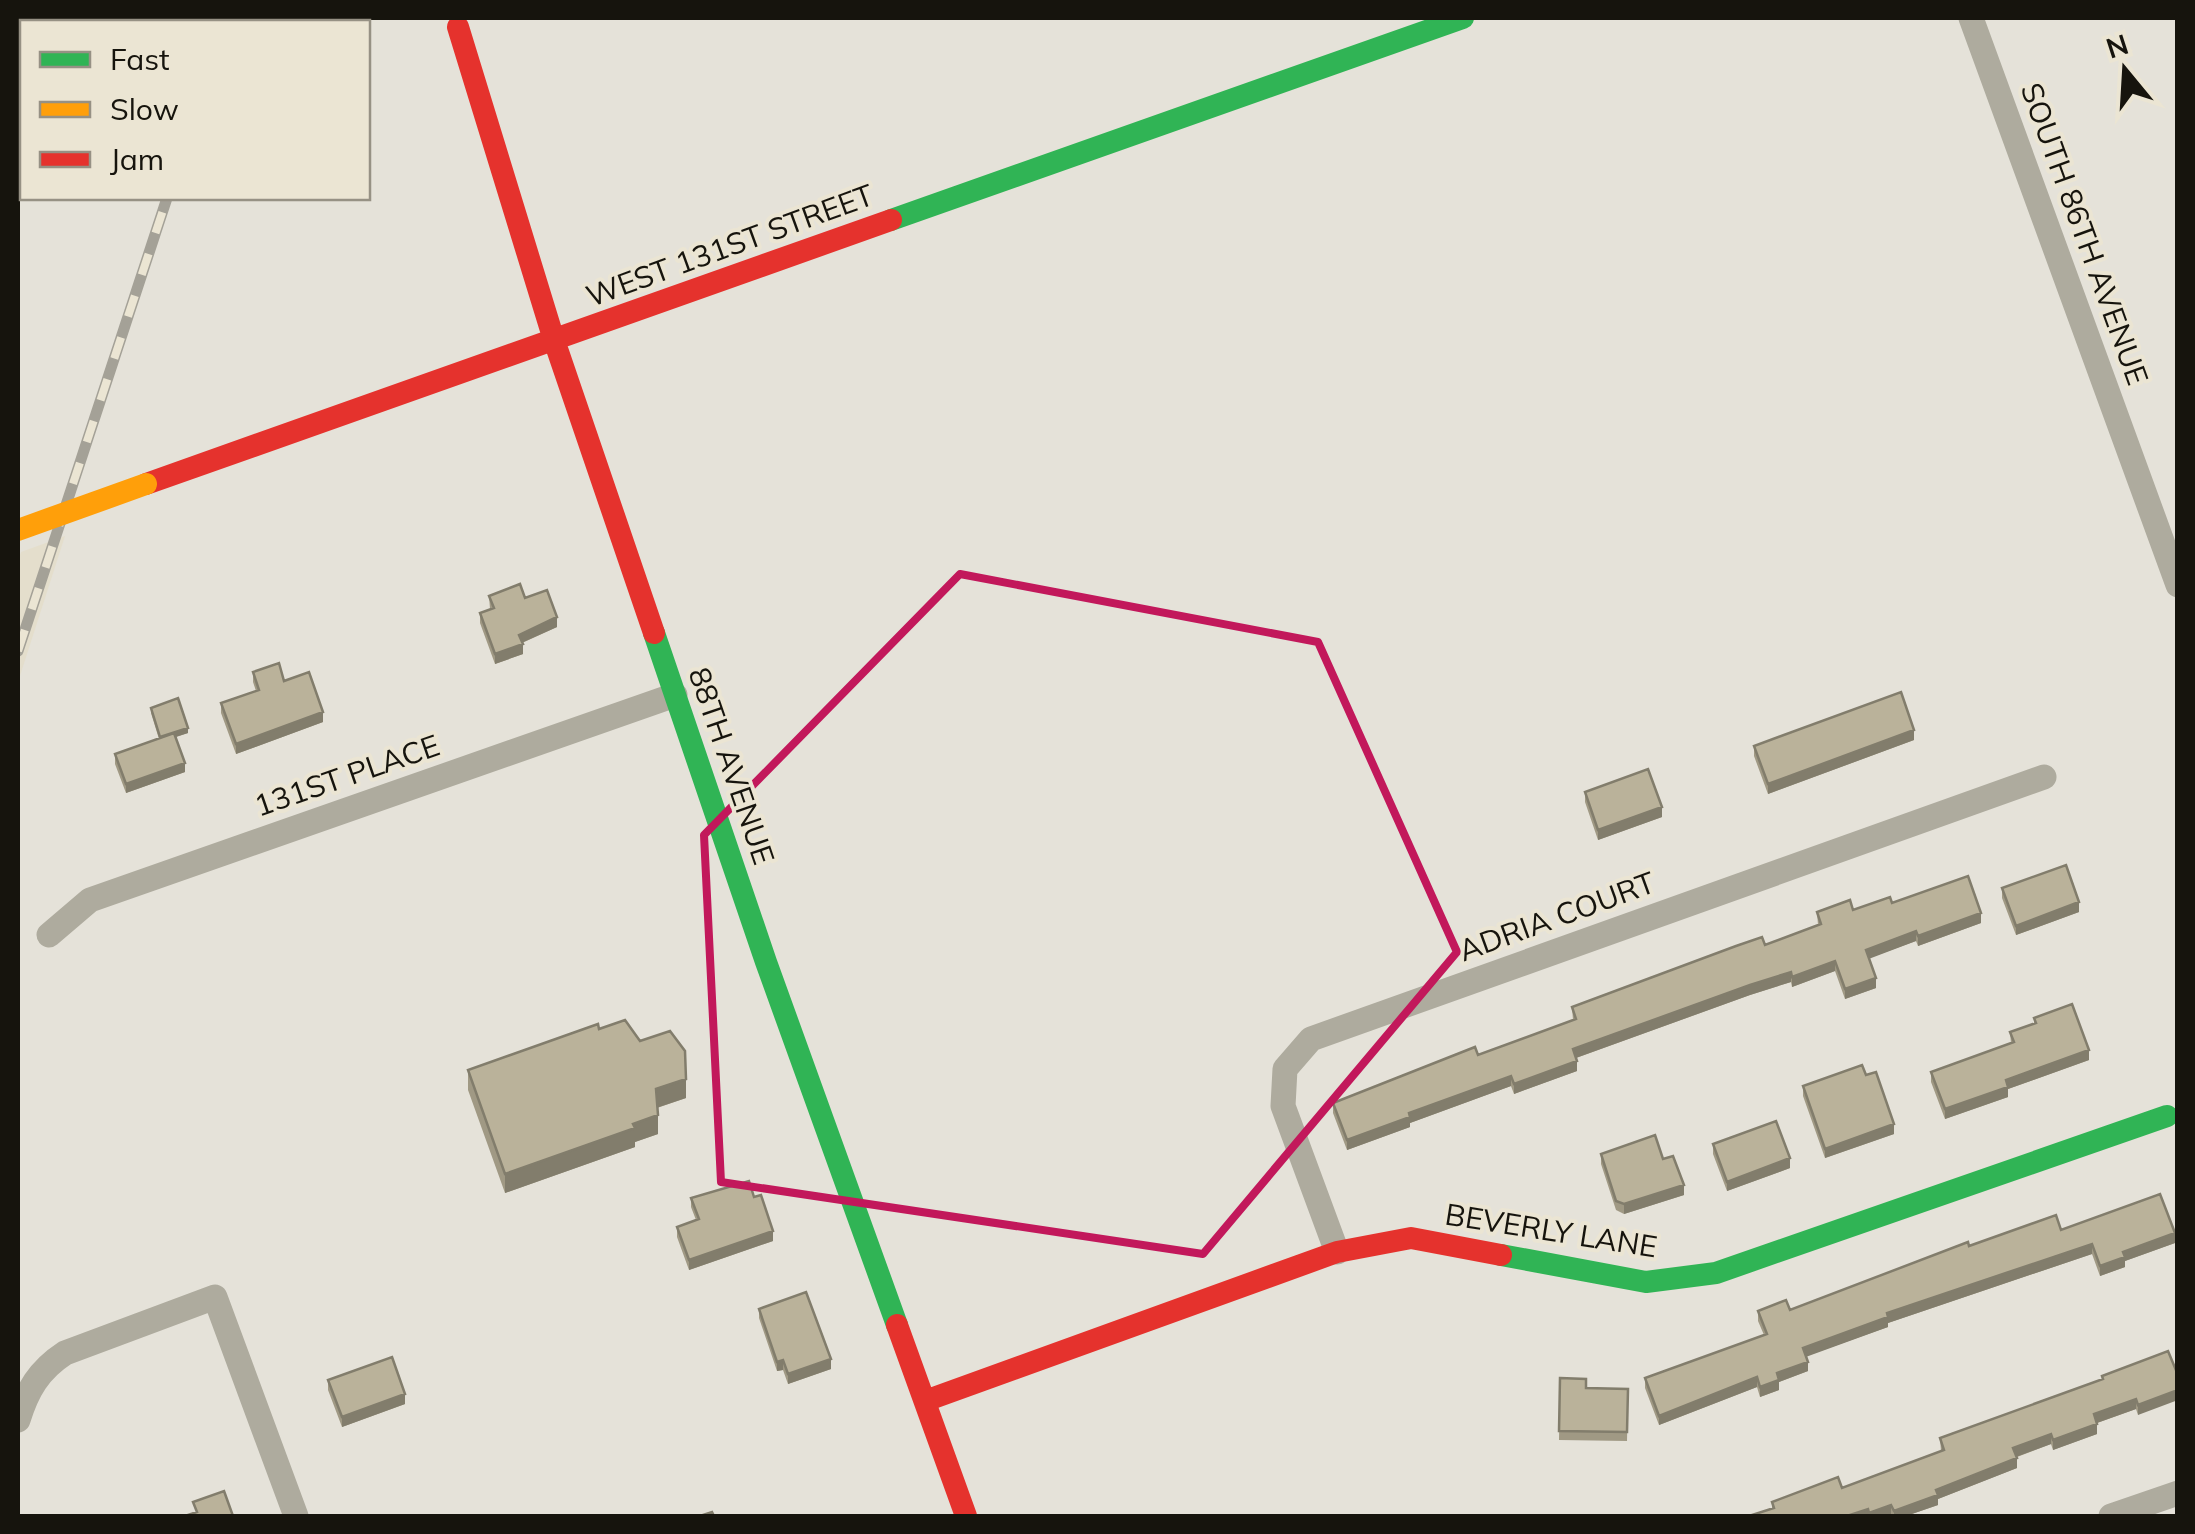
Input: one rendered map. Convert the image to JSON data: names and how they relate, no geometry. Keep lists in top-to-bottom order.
{
  "streets": {
    "street": [
      "SOUTH 86TH AVENUE",
      "WEST 131ST STREET",
      "88TH AVENUE",
      "131ST PLACE",
      "ADRIA COURT",
      "BEVERLY LANE"
    ]
  },
  "crossings": [
    ["WEST 131ST STREET", "88TH AVENUE"],
    ["88TH AVENUE", "131ST PLACE"],
    ["88TH AVENUE", "BEVERLY LANE"],
    ["ADRIA COURT", "BEVERLY LANE"]
  ],
  "legend": ["Fast", "Slow", "Jam"],
  "north": "top"
}
